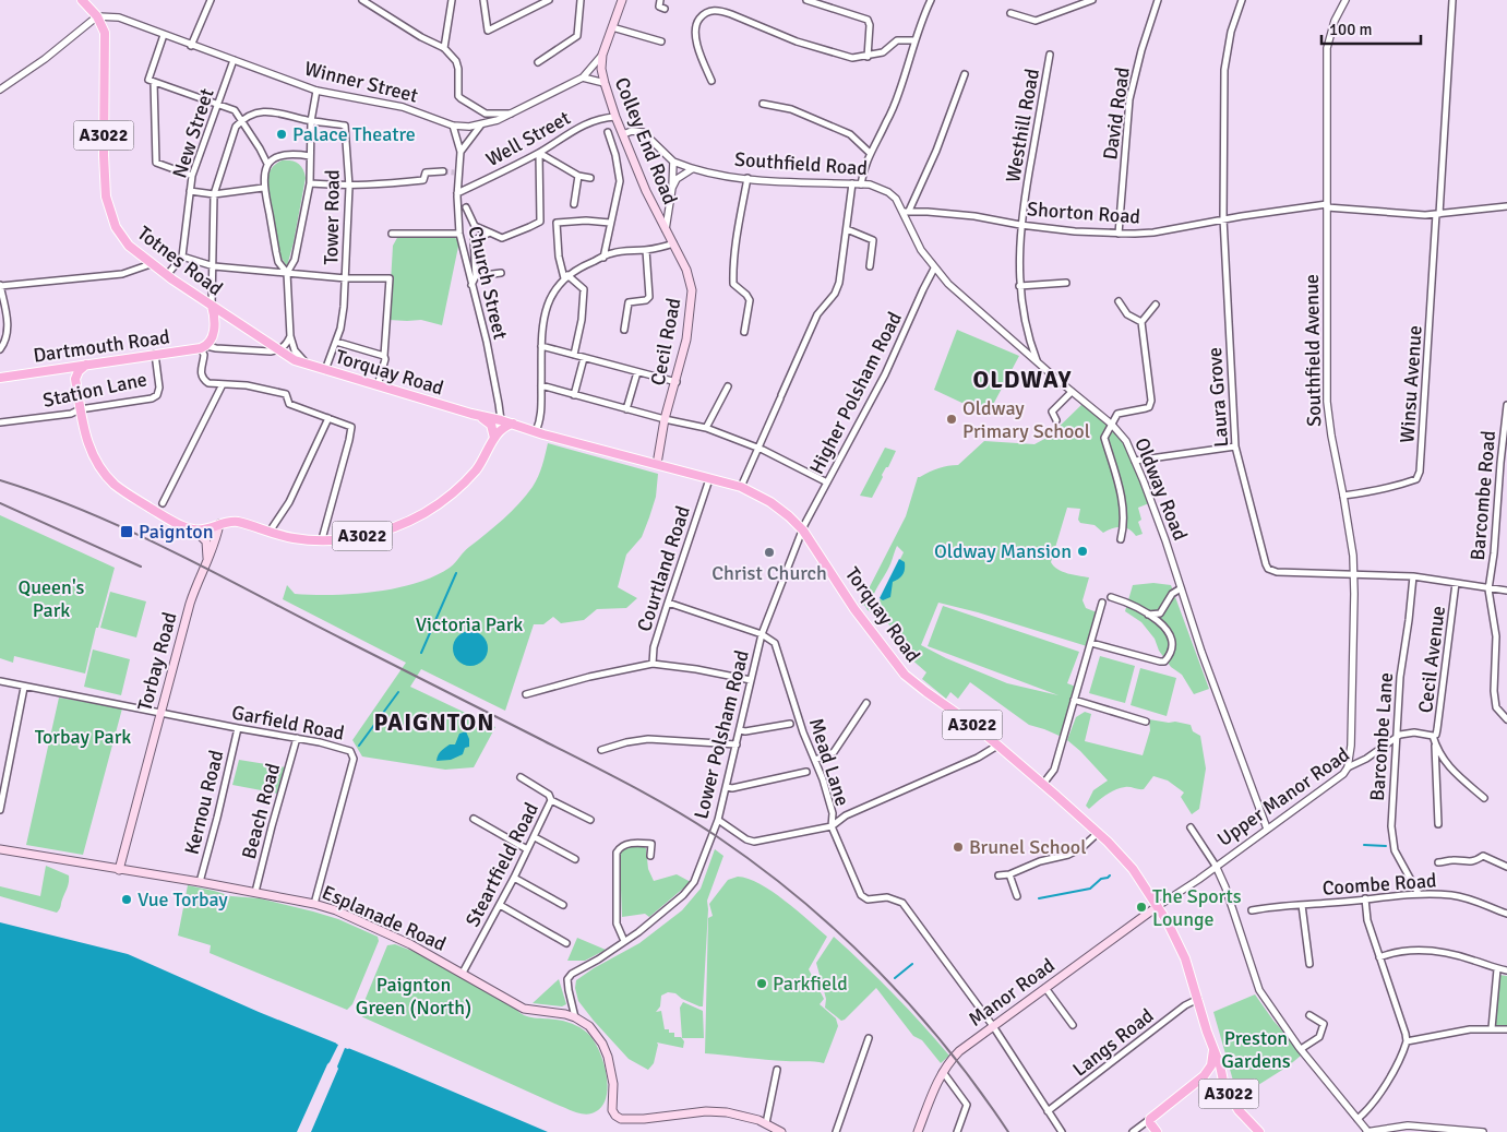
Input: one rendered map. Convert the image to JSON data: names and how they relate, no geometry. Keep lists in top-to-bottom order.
{
  "streets": {
    "main road": [
      "A3022",
      "Colley End Road",
      "Totnes Road",
      "Cecil Road",
      "Dartmouth Road",
      "Torquay Road",
      "Torbay Road",
      "Esplanade Road",
      "Manor Road"
    ],
    "street": [
      "Winner Street",
      "David Road",
      "Westhill Road",
      "New Street",
      "Well Street",
      "Southfield Road",
      "Shorton Road",
      "Tower Road",
      "Church Street",
      "Southfield Avenue",
      "Winsu Avenue",
      "Station Lane",
      "Higher Polsham Road",
      "Laura Grove",
      "Oldway Road",
      "Barcombe Road",
      "Courtland Road",
      "Cecil Avenue",
      "Garfield Road",
      "Lower Polsham Road",
      "Barcombe Lane",
      "Mead Lane",
      "Upper Manor Road",
      "Kernou Road",
      "Beach Road",
      "Steartfield Road",
      "Coombe Road",
      "Langs Road"
    ]
  },
  "crossings": [
    ["Winner Street", "New Street"],
    ["Winner Street", "Colley End Road"],
    ["Winner Street", "Totnes Road"],
    ["Winner Street", "Church Street"],
    ["David Road", "Shorton Road"],
    ["Westhill Road", "Shorton Road"],
    ["Westhill Road", "Oldway Road"],
    ["A3022", "Torquay Road"],
    ["A3022", "Torbay Road"],
    ["Well Street", "Colley End Road"],
    ["Well Street", "Church Street"],
    ["Colley End Road", "Southfield Road"],
    ["Colley End Road", "Cecil Road"],
    ["Southfield Road", "Shorton Road"],
    ["Southfield Road", "Oldway Road"],
    ["Shorton Road", "Southfield Avenue"],
    ["Shorton Road", "Winsu Avenue"],
    ["Shorton Road", "Laura Grove"],
    ["Tower Road", "Torquay Road"],
    ["Totnes Road", "Dartmouth Road"],
    ["Totnes Road", "Torquay Road"],
    ["Church Street", "Torquay Road"],
    ["Cecil Road", "Torquay Road"],
    ["Dartmouth Road", "Station Lane"],
    ["Southfield Avenue", "Winsu Avenue"],
    ["Southfield Avenue", "Laura Grove"],
    ["Southfield Avenue", "Upper Manor Road"],
    ["Torquay Road", "Higher Polsham Road"],
    ["Torquay Road", "Courtland Road"],
    ["Torquay Road", "Lower Polsham Road"],
    ["Torquay Road", "Upper Manor Road"],
    ["Torquay Road", "Manor Road"],
    ["Torquay Road", "Langs Road"],
    ["Higher Polsham Road", "Oldway Road"],
    ["Higher Polsham Road", "Lower Polsham Road"],
    ["Laura Grove", "Barcombe Road"],
    ["Laura Grove", "Cecil Avenue"],
    ["Laura Grove", "Barcombe Lane"],
    ["Oldway Road", "Upper Manor Road"],
    ["Torbay Road", "Garfield Road"],
    ["Torbay Road", "Esplanade Road"],
    ["Garfield Road", "Kernou Road"],
    ["Garfield Road", "Beach Road"],
    ["Garfield Road", "Esplanade Road"],
    ["Lower Polsham Road", "Mead Lane"],
    ["Lower Polsham Road", "Esplanade Road"],
    ["Barcombe Lane", "Upper Manor Road"],
    ["Barcombe Lane", "Coombe Road"],
    ["Mead Lane", "Manor Road"],
    ["Upper Manor Road", "Manor Road"],
    ["Kernou Road", "Esplanade Road"],
    ["Beach Road", "Esplanade Road"],
    ["Steartfield Road", "Esplanade Road"]
  ],
  "districts": ["OLDWAY", "PAIGNTON"],
  "parks": [
    "Queen's Park",
    "Victoria Park",
    "Torbay Park",
    "Paignton Green (North)",
    "Preston Gardens"
  ],
  "places": {
    "other": [
      "Palace Theatre",
      "Oldway Primary School",
      "Oldway Mansion",
      "Christ Church",
      "Brunel School",
      "Vue Torbay",
      "The Sports Lounge",
      "Parkfield"
    ],
    "transit": ["Paignton"]
  },
  "scale_bar": "100 m"
}
